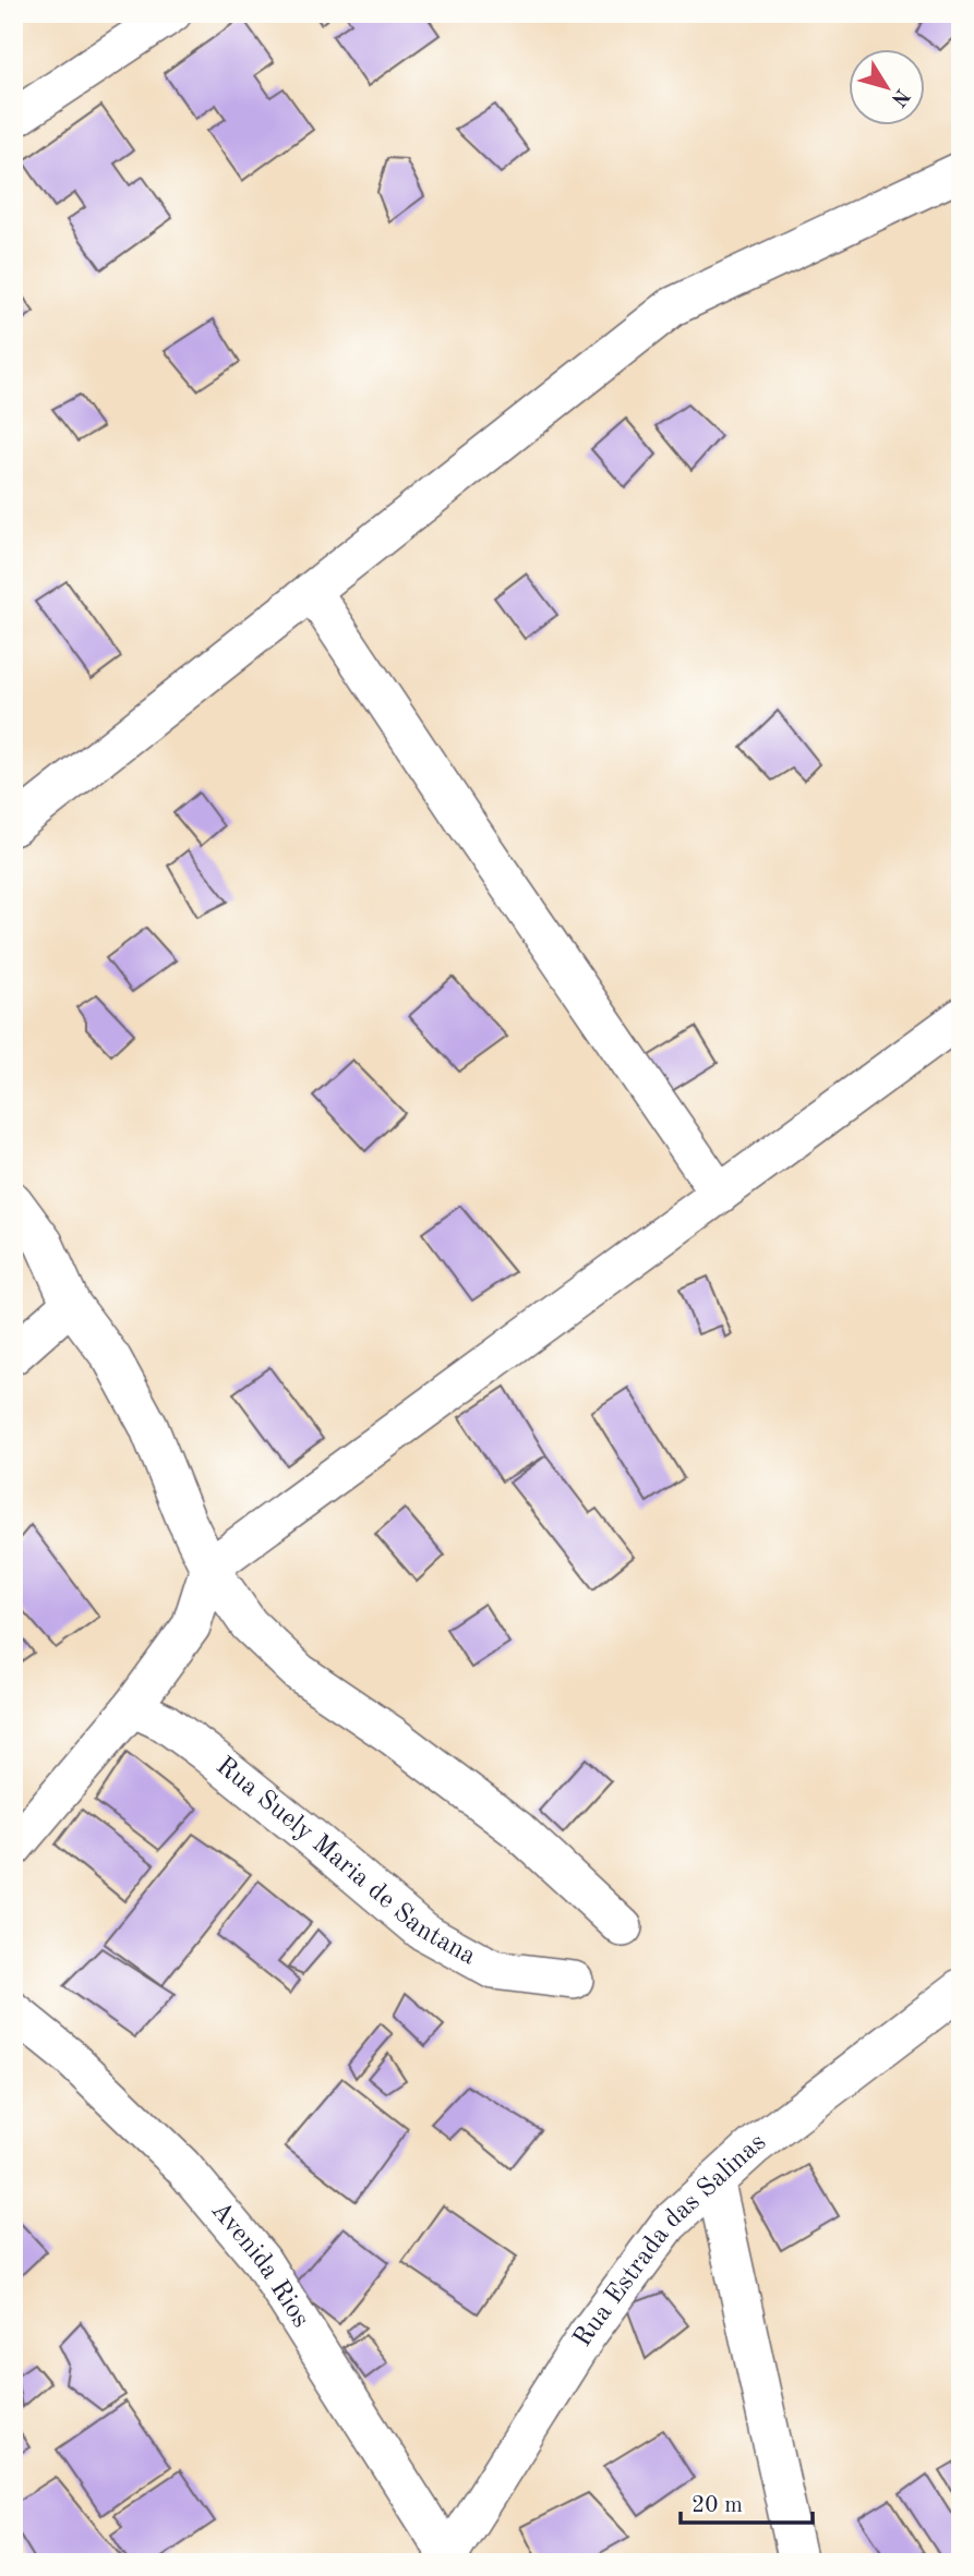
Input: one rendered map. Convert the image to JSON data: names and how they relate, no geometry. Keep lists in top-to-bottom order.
{
  "streets": {
    "street": ["Rua Suely Maria de Santana", "Rua Estrada das Salinas", "Avenida Rios"]
  },
  "crossings": [
    ["Rua Estrada das Salinas", "Avenida Rios"]
  ],
  "scale_bar": "20 m",
  "north": "bottom right"
}
